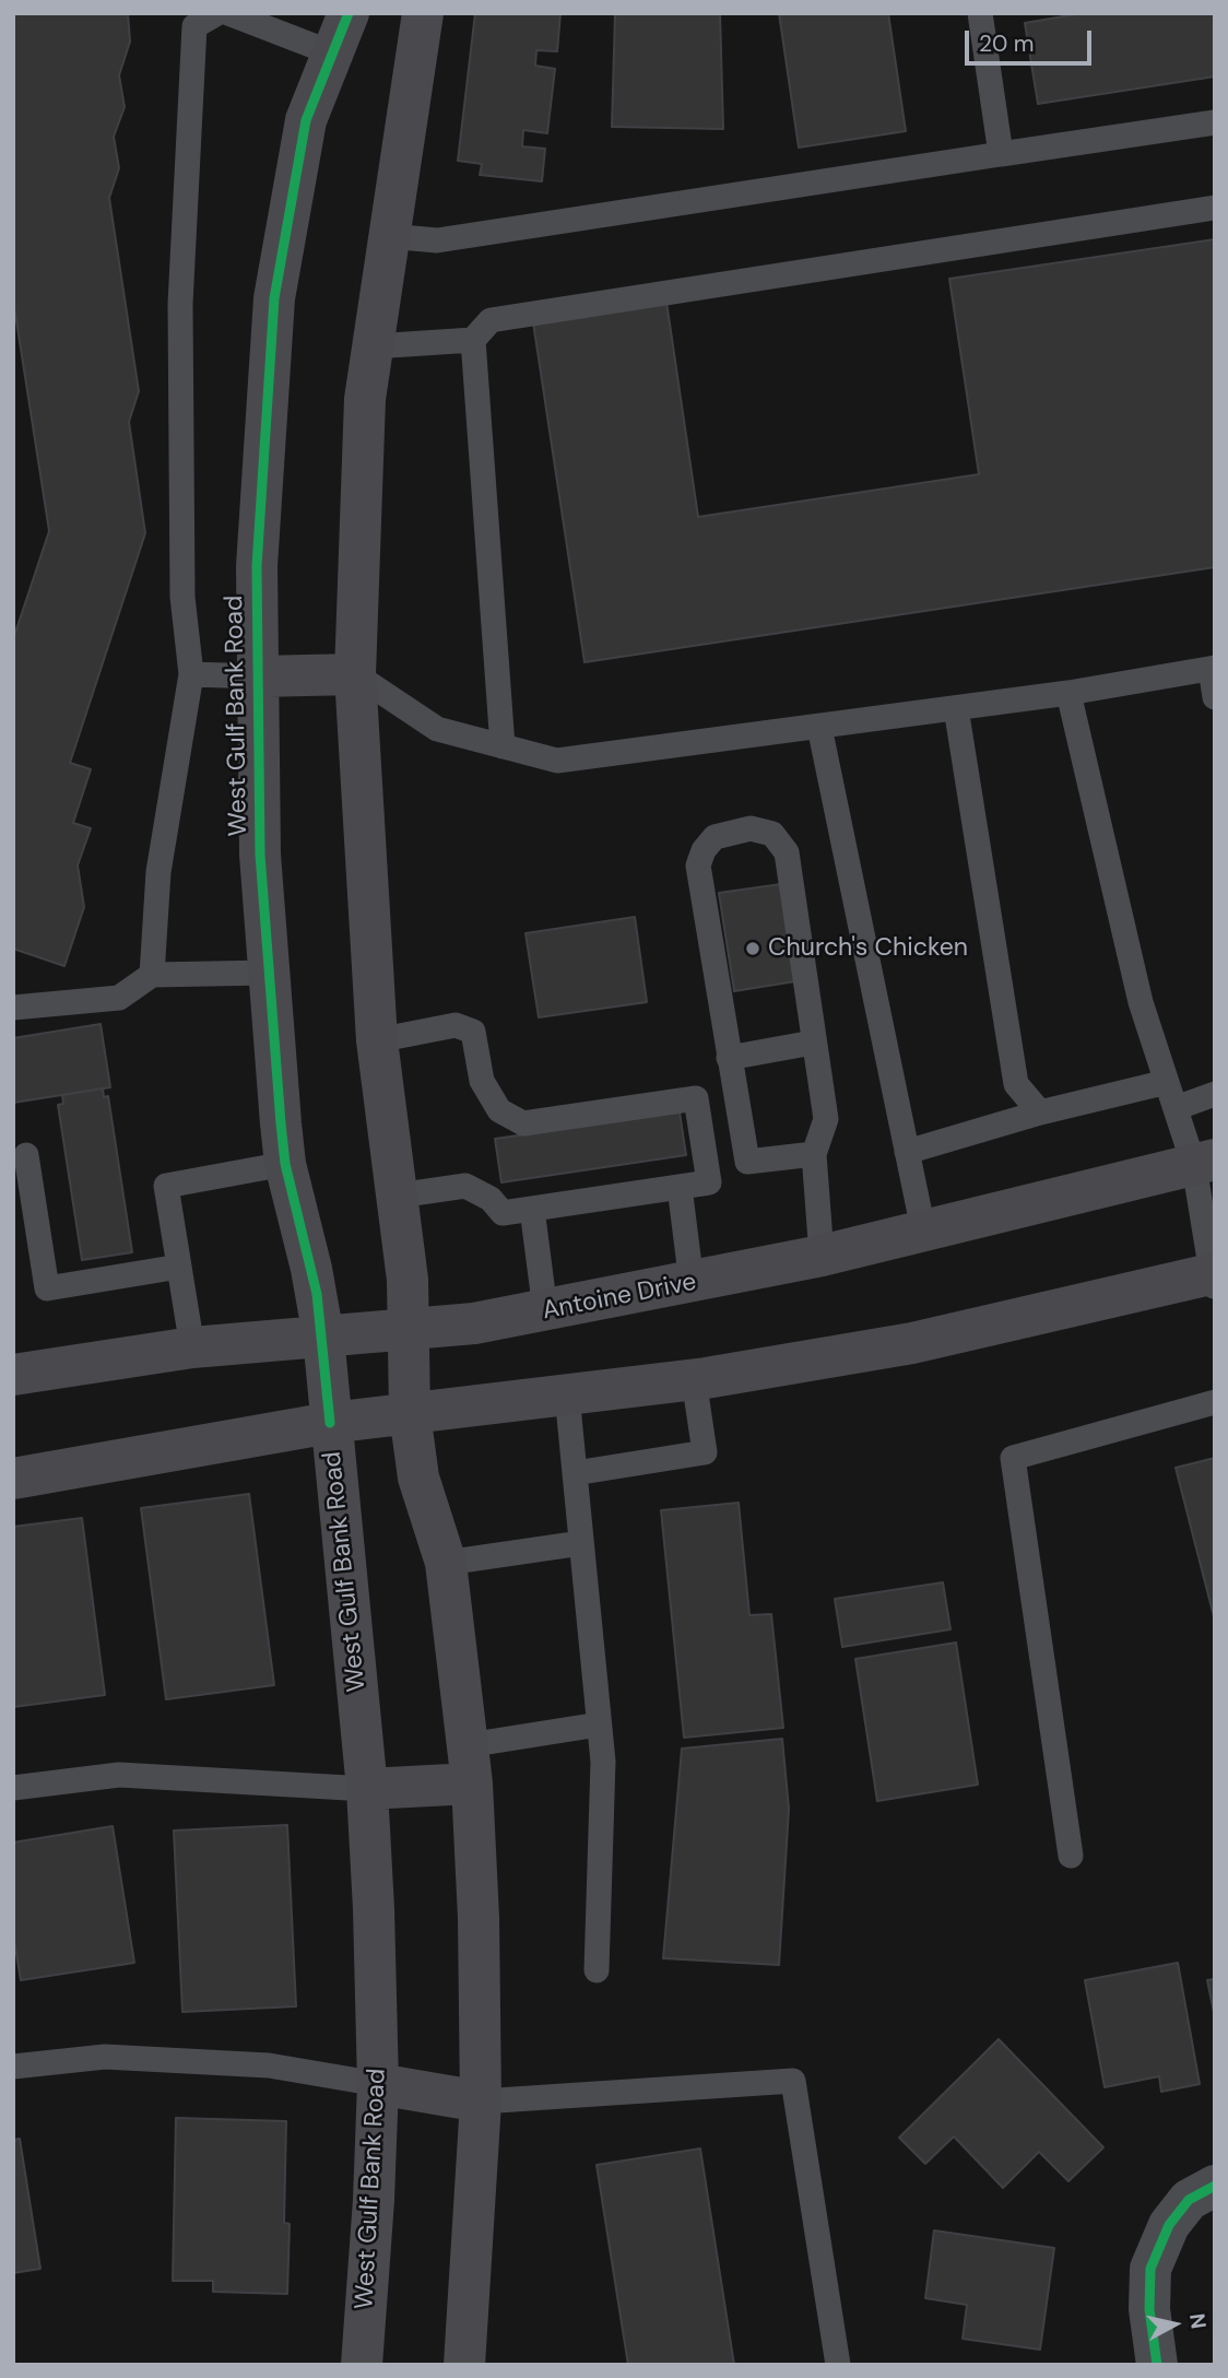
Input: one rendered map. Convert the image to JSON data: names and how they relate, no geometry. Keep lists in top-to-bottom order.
{
  "streets": {
    "main road": ["West Gulf Bank Road", "Antoine Drive"]
  },
  "crossings": [
    ["West Gulf Bank Road", "Antoine Drive"]
  ],
  "places": ["Church's Chicken"],
  "scale_bar": "20 m",
  "north": "right"
}
